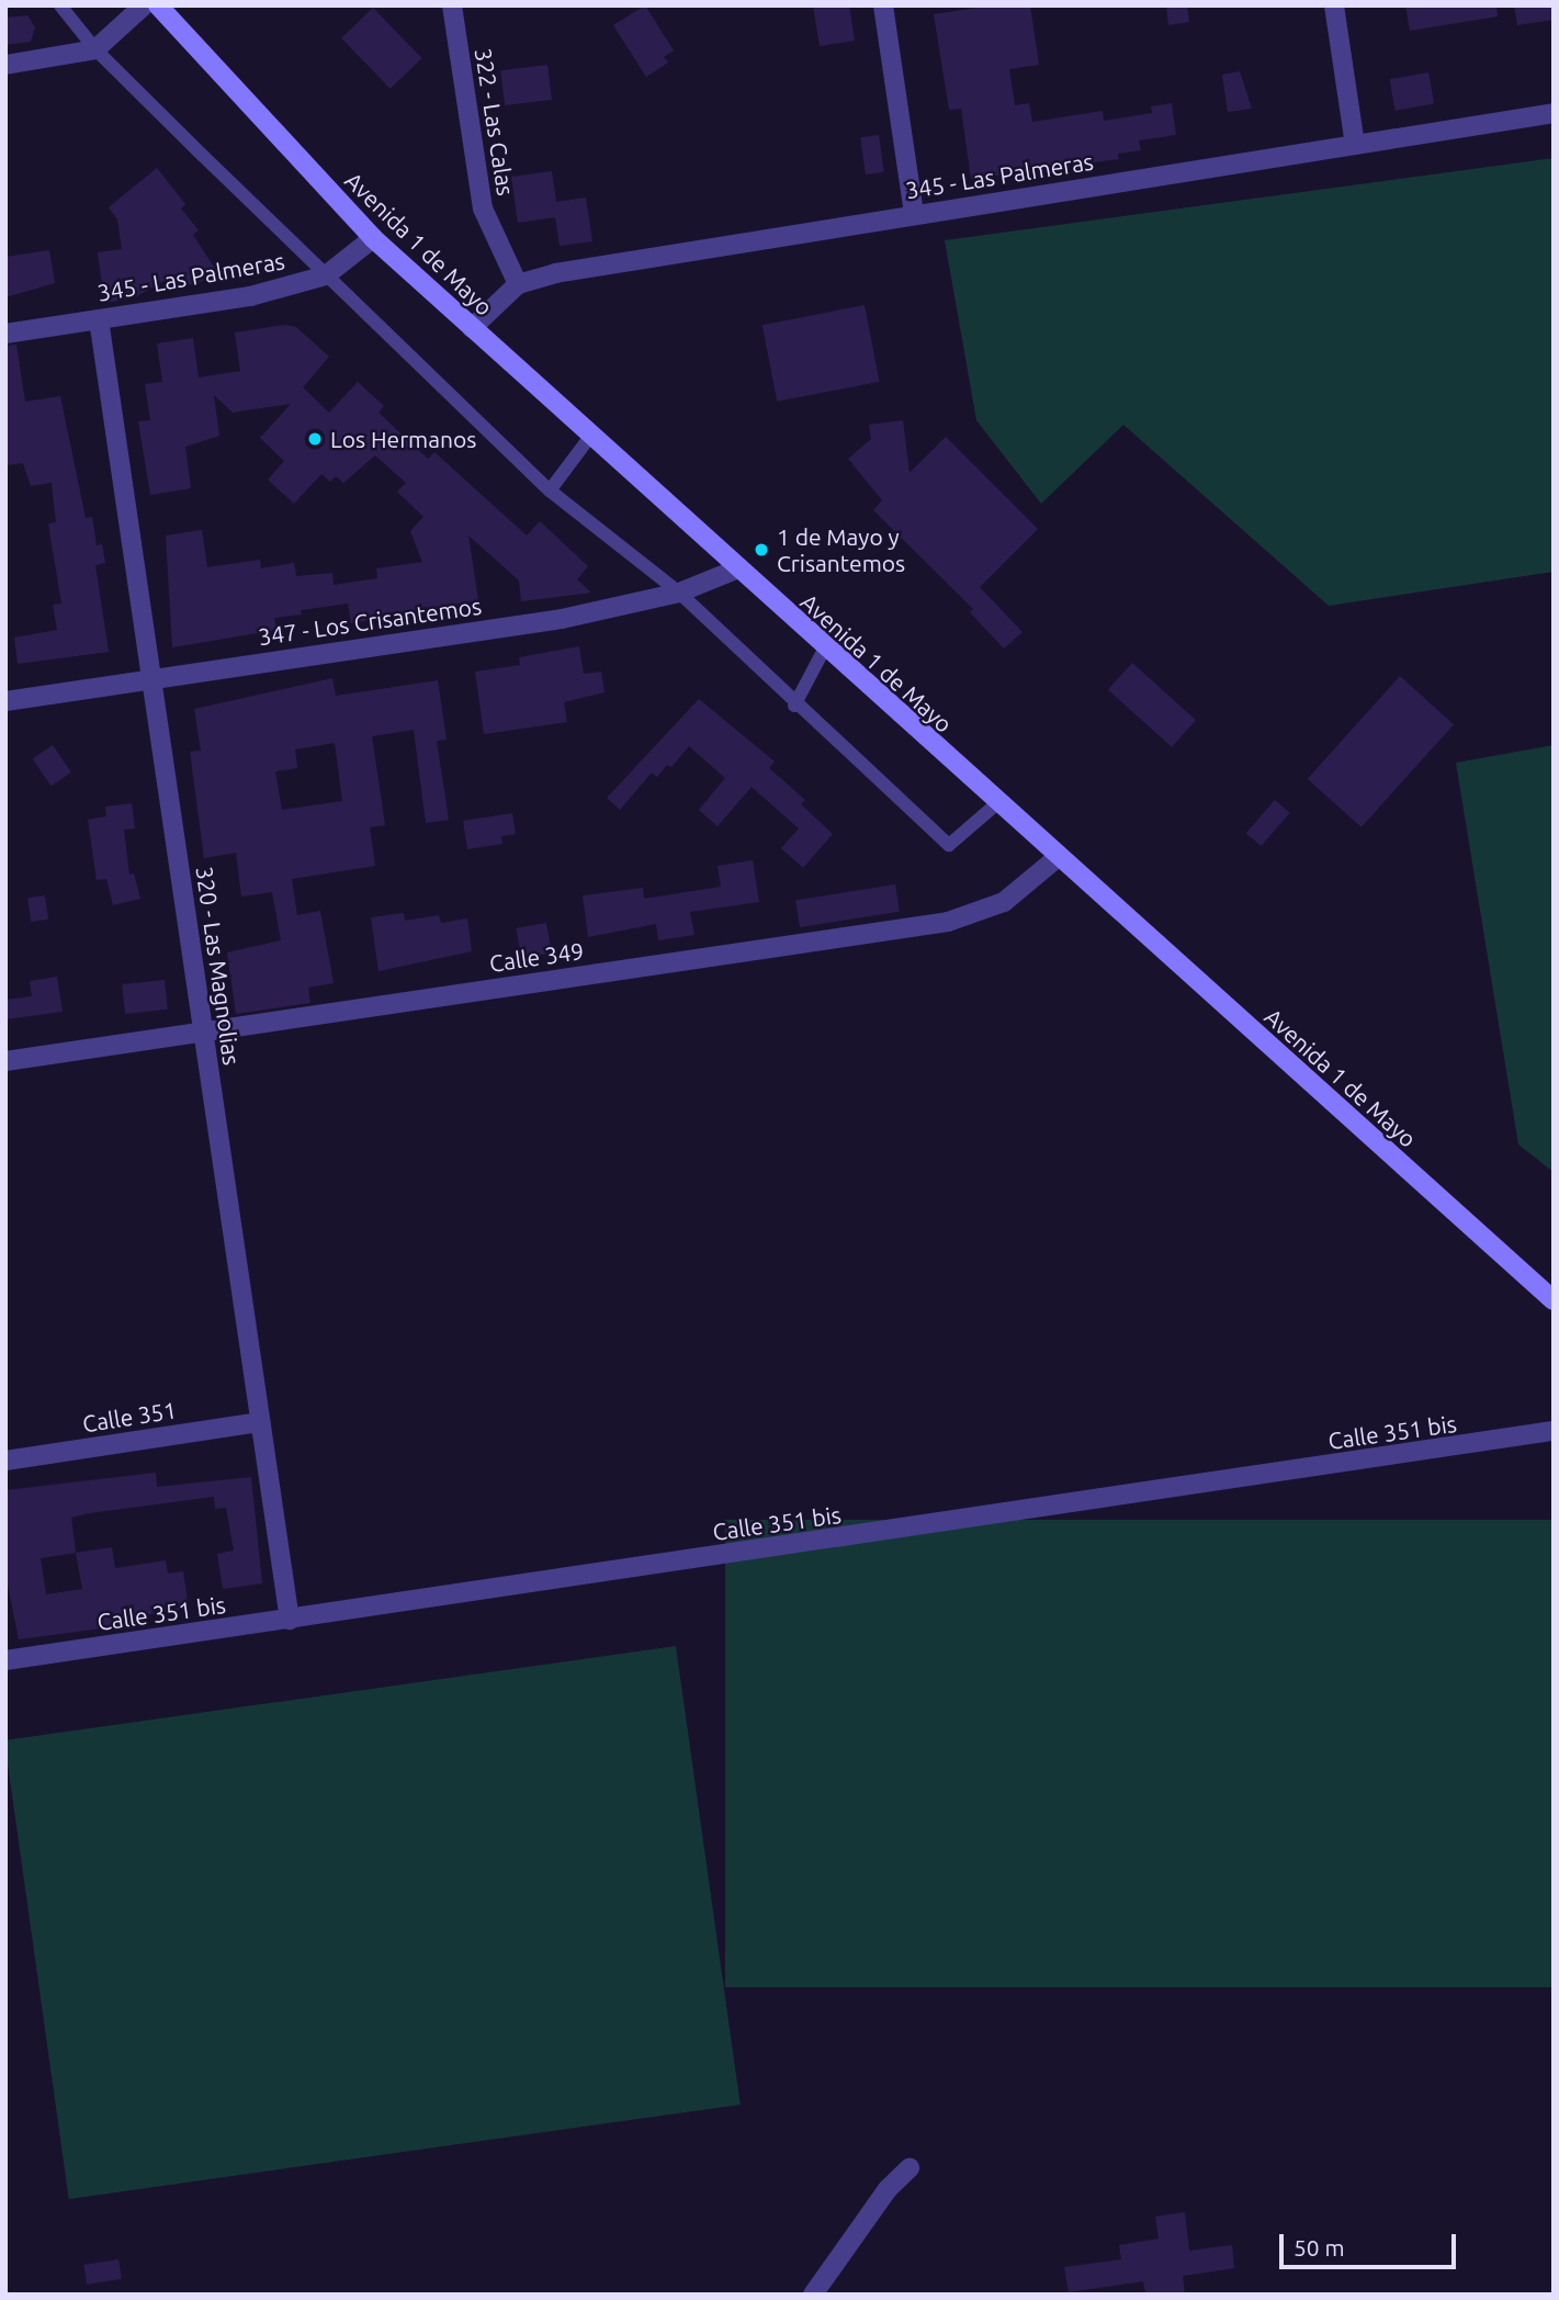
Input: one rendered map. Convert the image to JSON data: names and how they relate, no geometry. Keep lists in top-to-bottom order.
{
  "streets": {
    "main road": ["Avenida 1 de Mayo"],
    "street": [
      "322 - Las Calas",
      "345 - Las Palmeras",
      "347 - Los Crisantemos",
      "Calle 349",
      "320 - Las Magnolias",
      "Calle 351",
      "Calle 351 bis"
    ]
  },
  "crossings": [
    ["322 - Las Calas", "345 - Las Palmeras"],
    ["345 - Las Palmeras", "Avenida 1 de Mayo"],
    ["345 - Las Palmeras", "320 - Las Magnolias"],
    ["Avenida 1 de Mayo", "347 - Los Crisantemos"],
    ["Avenida 1 de Mayo", "Calle 349"],
    ["347 - Los Crisantemos", "320 - Las Magnolias"],
    ["Calle 349", "320 - Las Magnolias"],
    ["320 - Las Magnolias", "Calle 351"],
    ["320 - Las Magnolias", "Calle 351 bis"]
  ],
  "places": ["Los Hermanos", "1 de Mayo y Crisantemos"],
  "scale_bar": "50 m"
}
